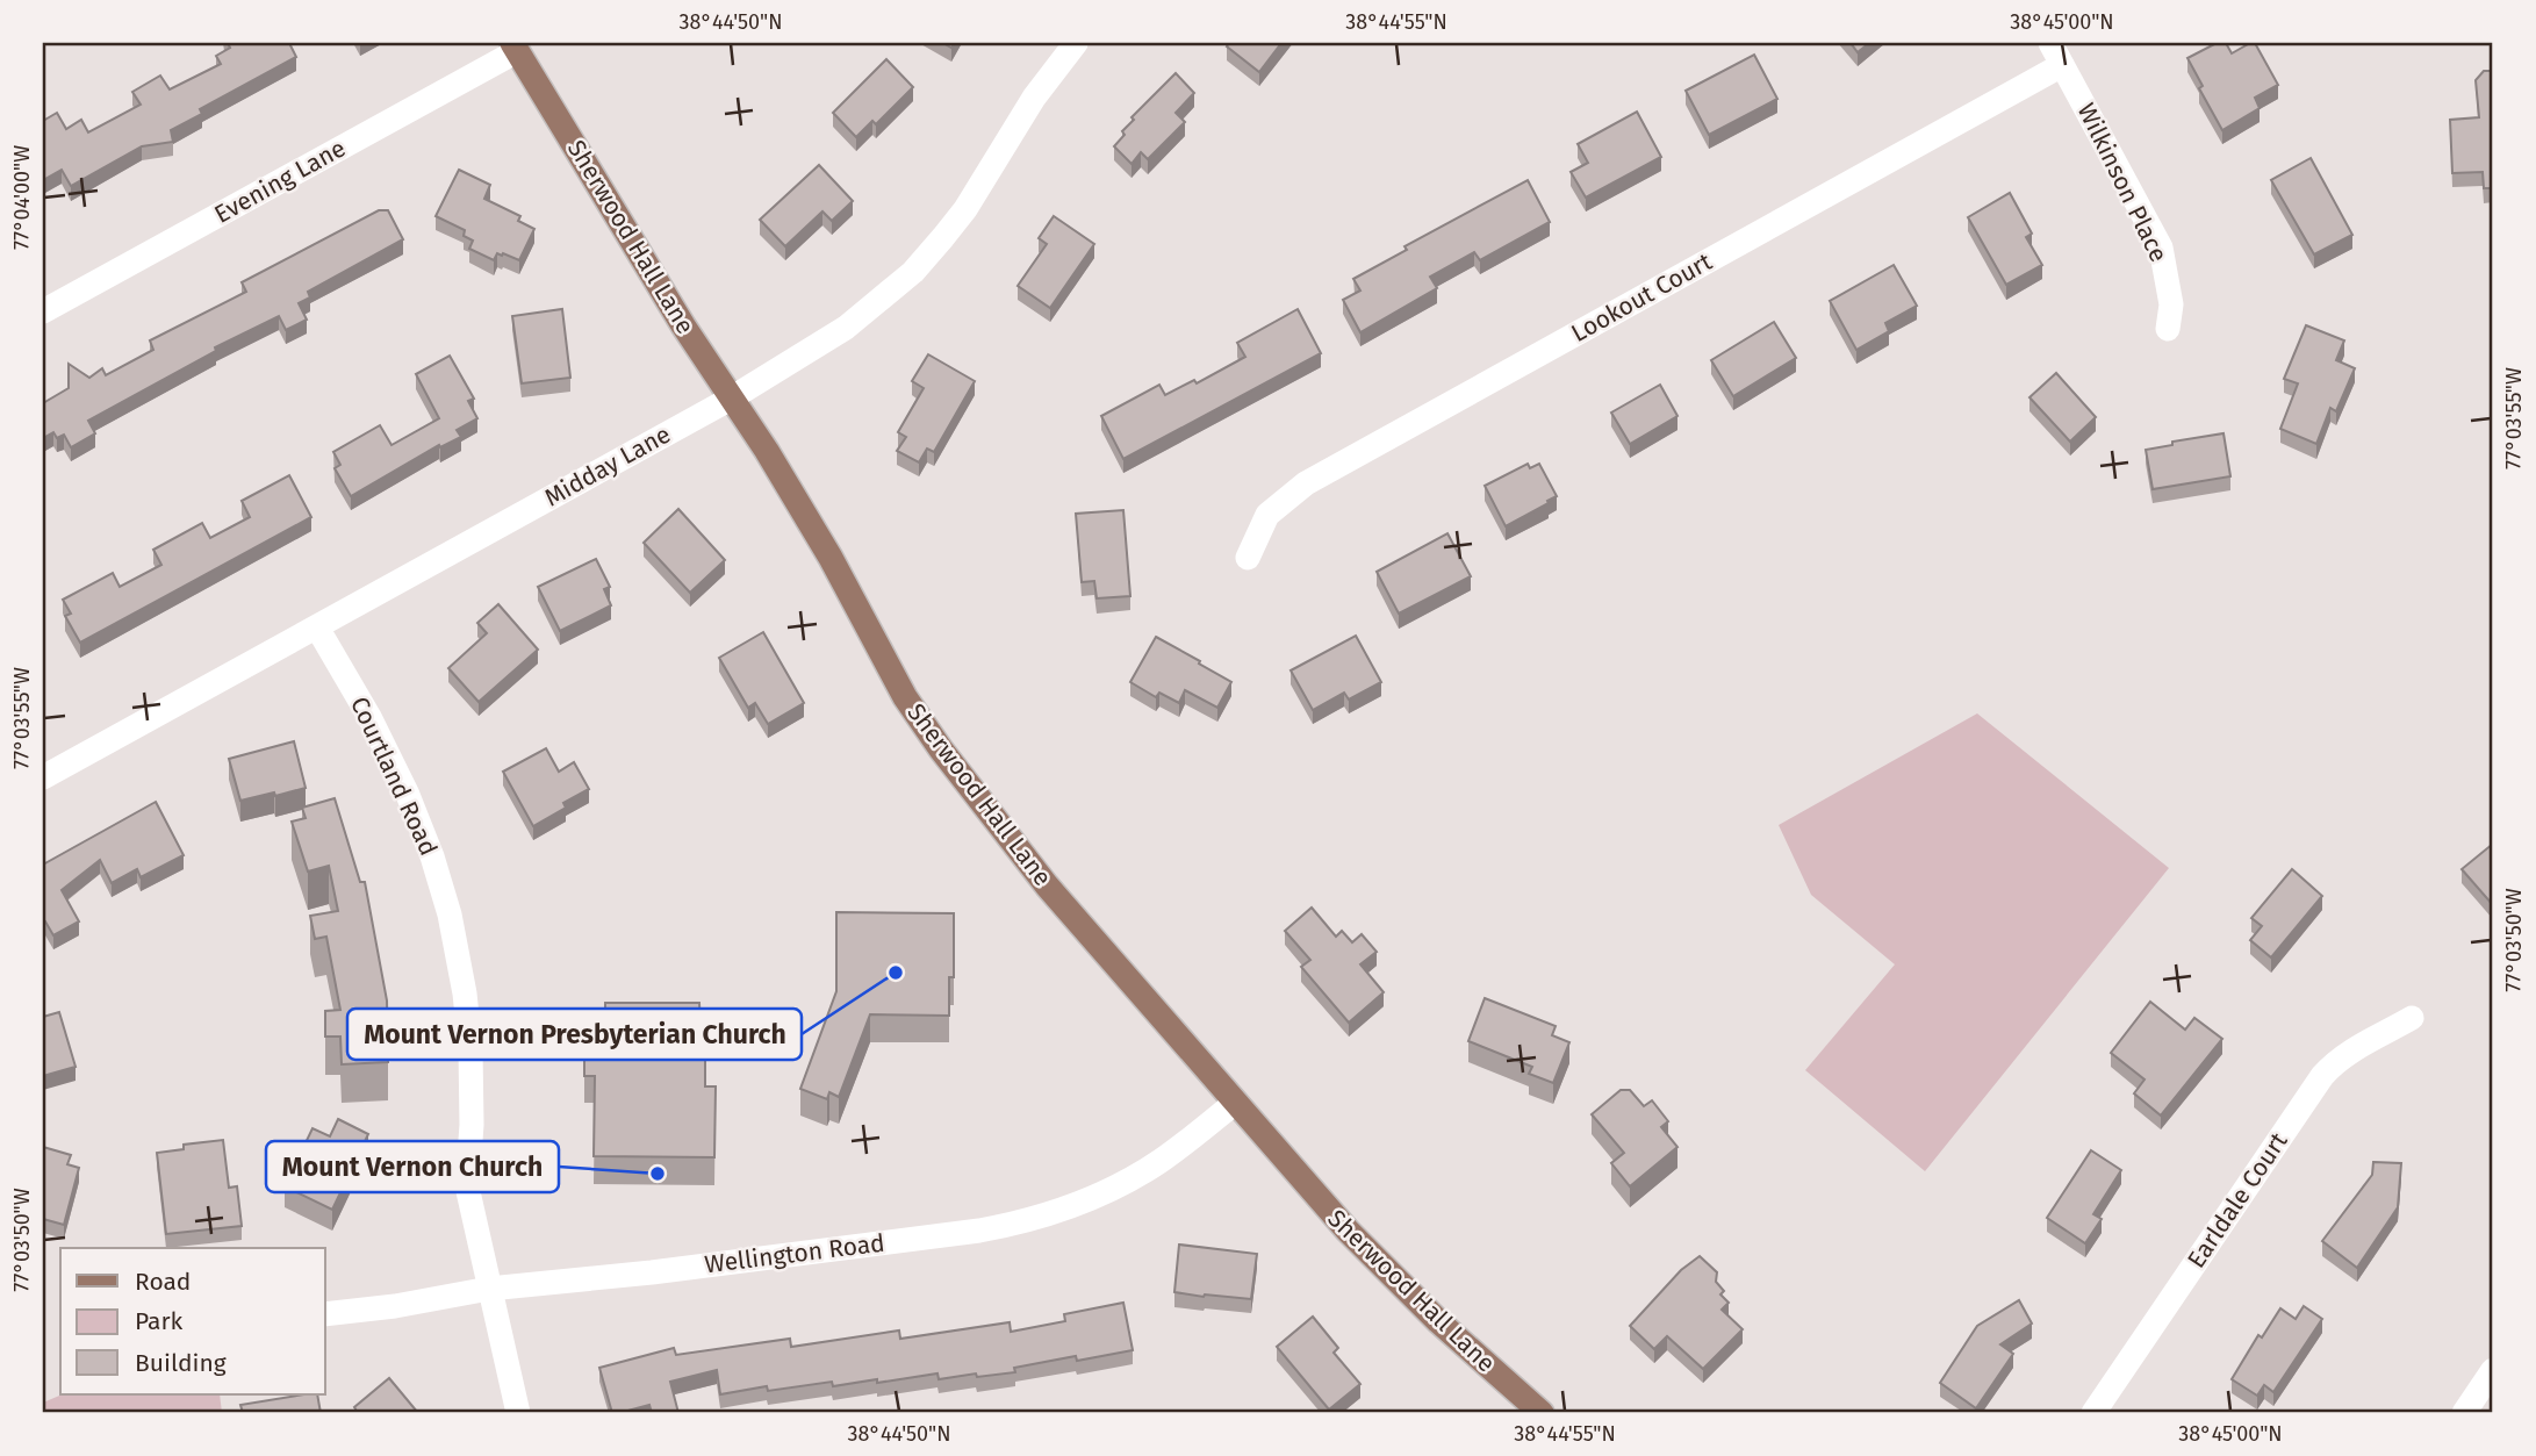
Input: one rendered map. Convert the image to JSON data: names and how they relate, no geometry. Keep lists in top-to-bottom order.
{
  "streets": {
    "main road": ["Sherwood Hall Lane"],
    "street": [
      "Evening Lane",
      "Wilkinson Place",
      "Lookout Court",
      "Midday Lane",
      "Courtland Road",
      "Earldale Court",
      "Wellington Road"
    ]
  },
  "crossings": [
    ["Evening Lane", "Sherwood Hall Lane"],
    ["Wilkinson Place", "Lookout Court"],
    ["Sherwood Hall Lane", "Midday Lane"],
    ["Sherwood Hall Lane", "Wellington Road"],
    ["Midday Lane", "Courtland Road"],
    ["Courtland Road", "Wellington Road"]
  ],
  "places": ["Mount Vernon Presbyterian Church", "Mount Vernon Church"],
  "legend": ["Road", "Park", "Building"],
  "coordinates": [
    "38°44'50\"N",
    "38°44'55\"N",
    "38°45'00\"N",
    "77°04'00\"W",
    "77°03'55\"W",
    "77°03'50\"W"
  ]
}
